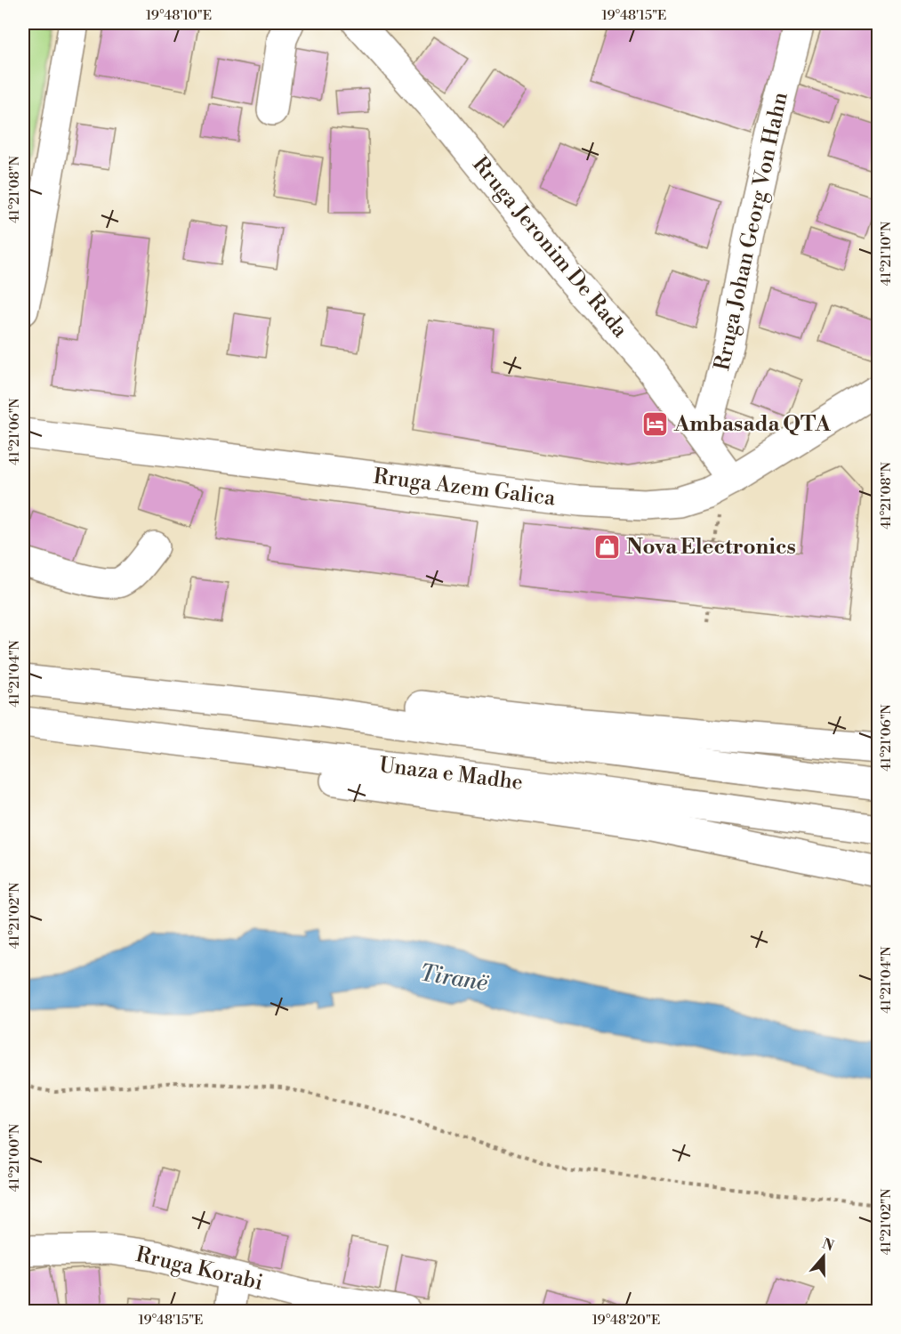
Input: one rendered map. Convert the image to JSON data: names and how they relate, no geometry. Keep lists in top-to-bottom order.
{
  "streets": {
    "main road": [
      "Rruga Johan Georg Von Hahn",
      "Rruga Jeronim De Rada",
      "Rruga Azem Galica",
      "Unaza e Madhe",
      "Rruga Korabi"
    ]
  },
  "crossings": [
    ["Rruga Johan Georg Von Hahn", "Rruga Jeronim De Rada"],
    ["Rruga Jeronim De Rada", "Rruga Azem Galica"]
  ],
  "water": ["Tiranë"],
  "places": {
    "hotel": ["Ambasada QTA"],
    "shop": ["Nova Electronics"]
  },
  "north": "top",
  "coordinates": [
    "19°48'10\"E",
    "19°48'15\"E",
    "41°21'08\"N",
    "41°21'10\"N",
    "41°21'06\"N",
    "41°21'04\"N",
    "41°21'02\"N",
    "41°21'00\"N",
    "19°48'20\"E"
  ]
}
